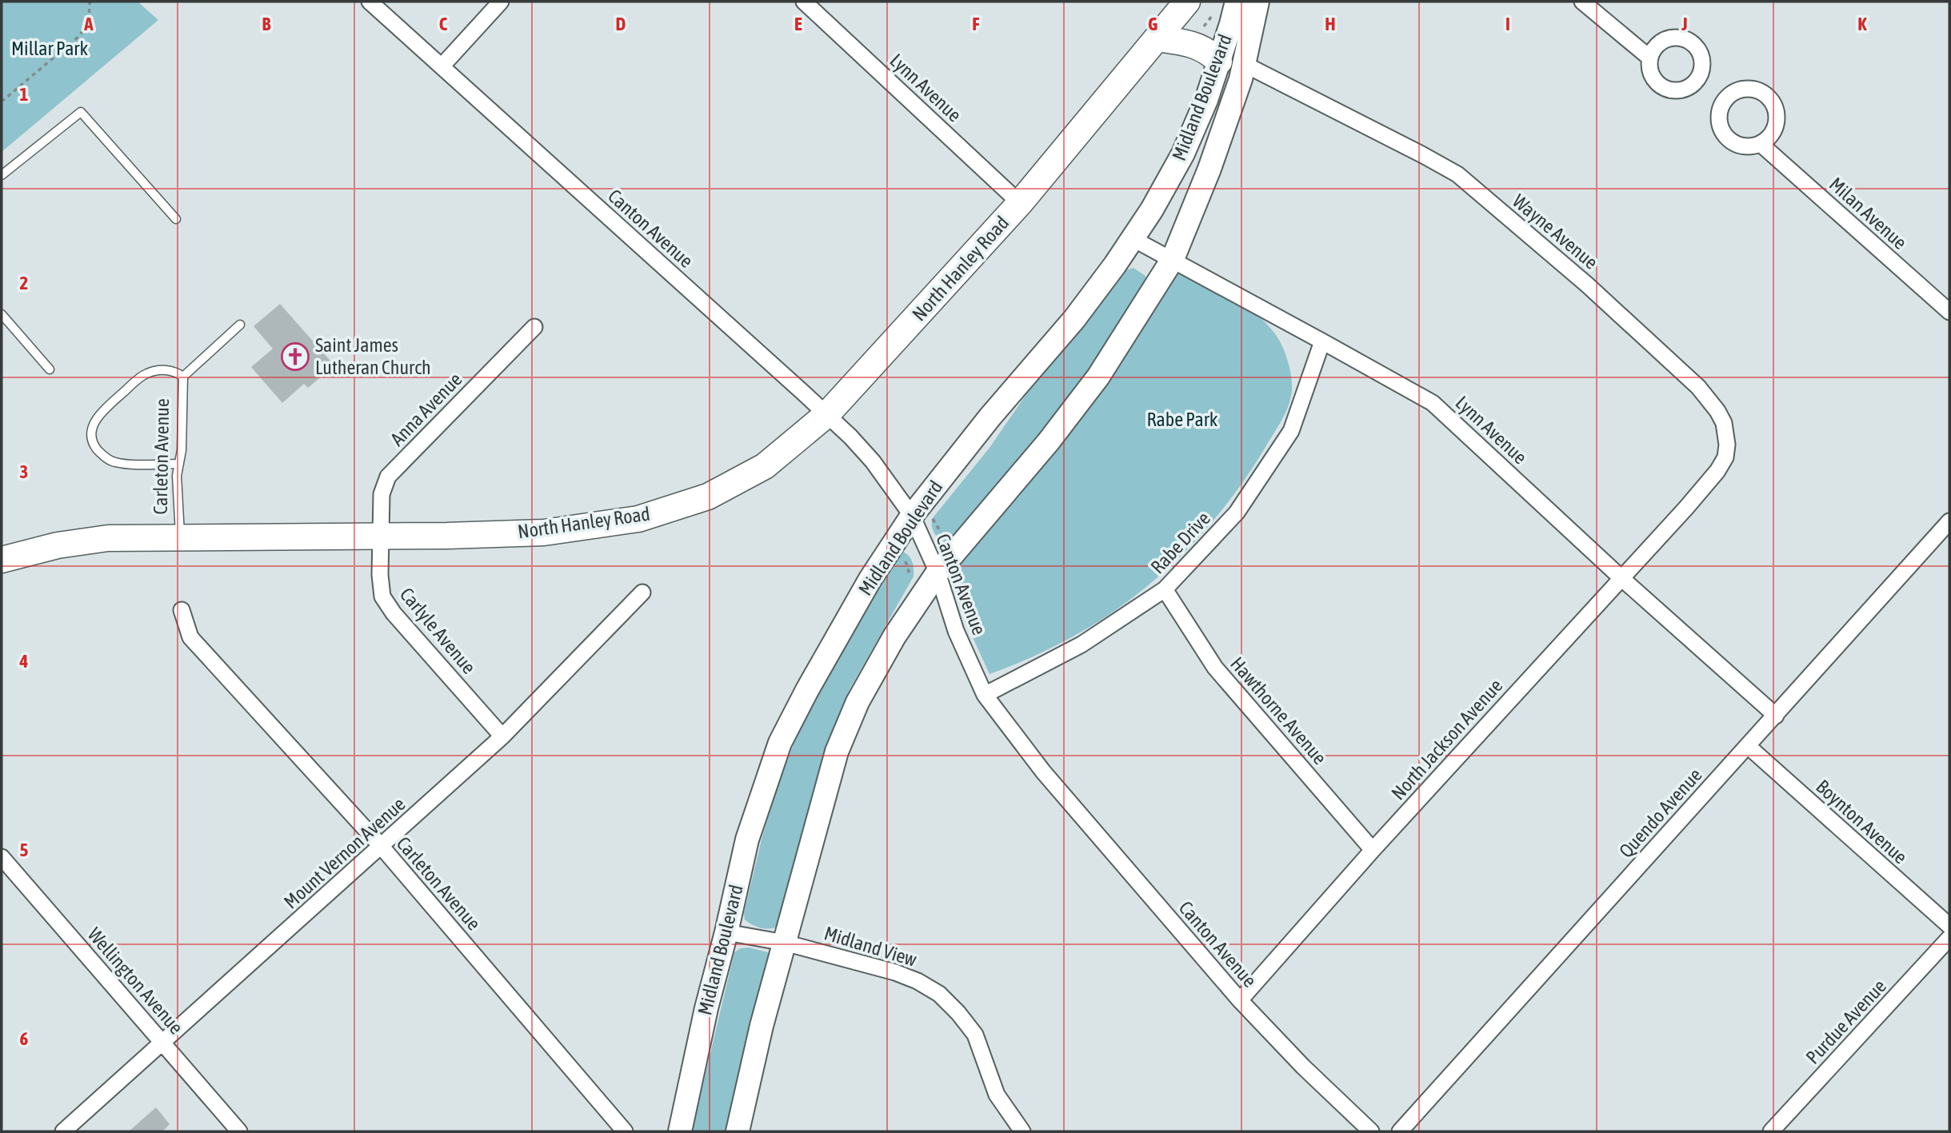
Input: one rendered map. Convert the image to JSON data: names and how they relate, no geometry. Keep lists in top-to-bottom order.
{
  "streets": {
    "main road": ["Midland Boulevard", "North Hanley Road"],
    "street": [
      "Lynn Avenue",
      "Milan Avenue",
      "Canton Avenue",
      "Wayne Avenue",
      "Anna Avenue",
      "Carleton Avenue",
      "Rabe Drive",
      "Carlyle Avenue",
      "Hawthorne Avenue",
      "North Jackson Avenue",
      "Quendo Avenue",
      "Boynton Avenue",
      "Mount Vernon Avenue",
      "Midland View",
      "Wellington Avenue",
      "Purdue Avenue"
    ]
  },
  "crossings": [
    ["Lynn Avenue", "Midland Boulevard"],
    ["Lynn Avenue", "North Hanley Road"],
    ["Lynn Avenue", "Rabe Drive"],
    ["Lynn Avenue", "North Jackson Avenue"],
    ["Lynn Avenue", "Quendo Avenue"],
    ["Midland Boulevard", "Canton Avenue"],
    ["Midland Boulevard", "Wayne Avenue"],
    ["Midland Boulevard", "Midland View"],
    ["Canton Avenue", "North Hanley Road"],
    ["Canton Avenue", "Rabe Drive"],
    ["Canton Avenue", "North Jackson Avenue"],
    ["Wayne Avenue", "North Jackson Avenue"],
    ["North Hanley Road", "Anna Avenue"],
    ["North Hanley Road", "Carleton Avenue"],
    ["North Hanley Road", "Carlyle Avenue"],
    ["Anna Avenue", "Carlyle Avenue"],
    ["Carleton Avenue", "Mount Vernon Avenue"],
    ["Rabe Drive", "Hawthorne Avenue"],
    ["Carlyle Avenue", "Mount Vernon Avenue"],
    ["Hawthorne Avenue", "North Jackson Avenue"],
    ["Quendo Avenue", "Boynton Avenue"],
    ["Mount Vernon Avenue", "Wellington Avenue"]
  ],
  "parks": ["Millar Park", "Rabe Park"],
  "places": {
    "church": ["Saint James Lutheran Church"]
  },
  "grid": {
    "columns": [
      "A",
      "B",
      "C",
      "D",
      "E",
      "F",
      "G",
      "H",
      "I",
      "J",
      "K"
    ],
    "rows": [
      "1",
      "2",
      "3",
      "4",
      "5",
      "6"
    ]
  }
}
